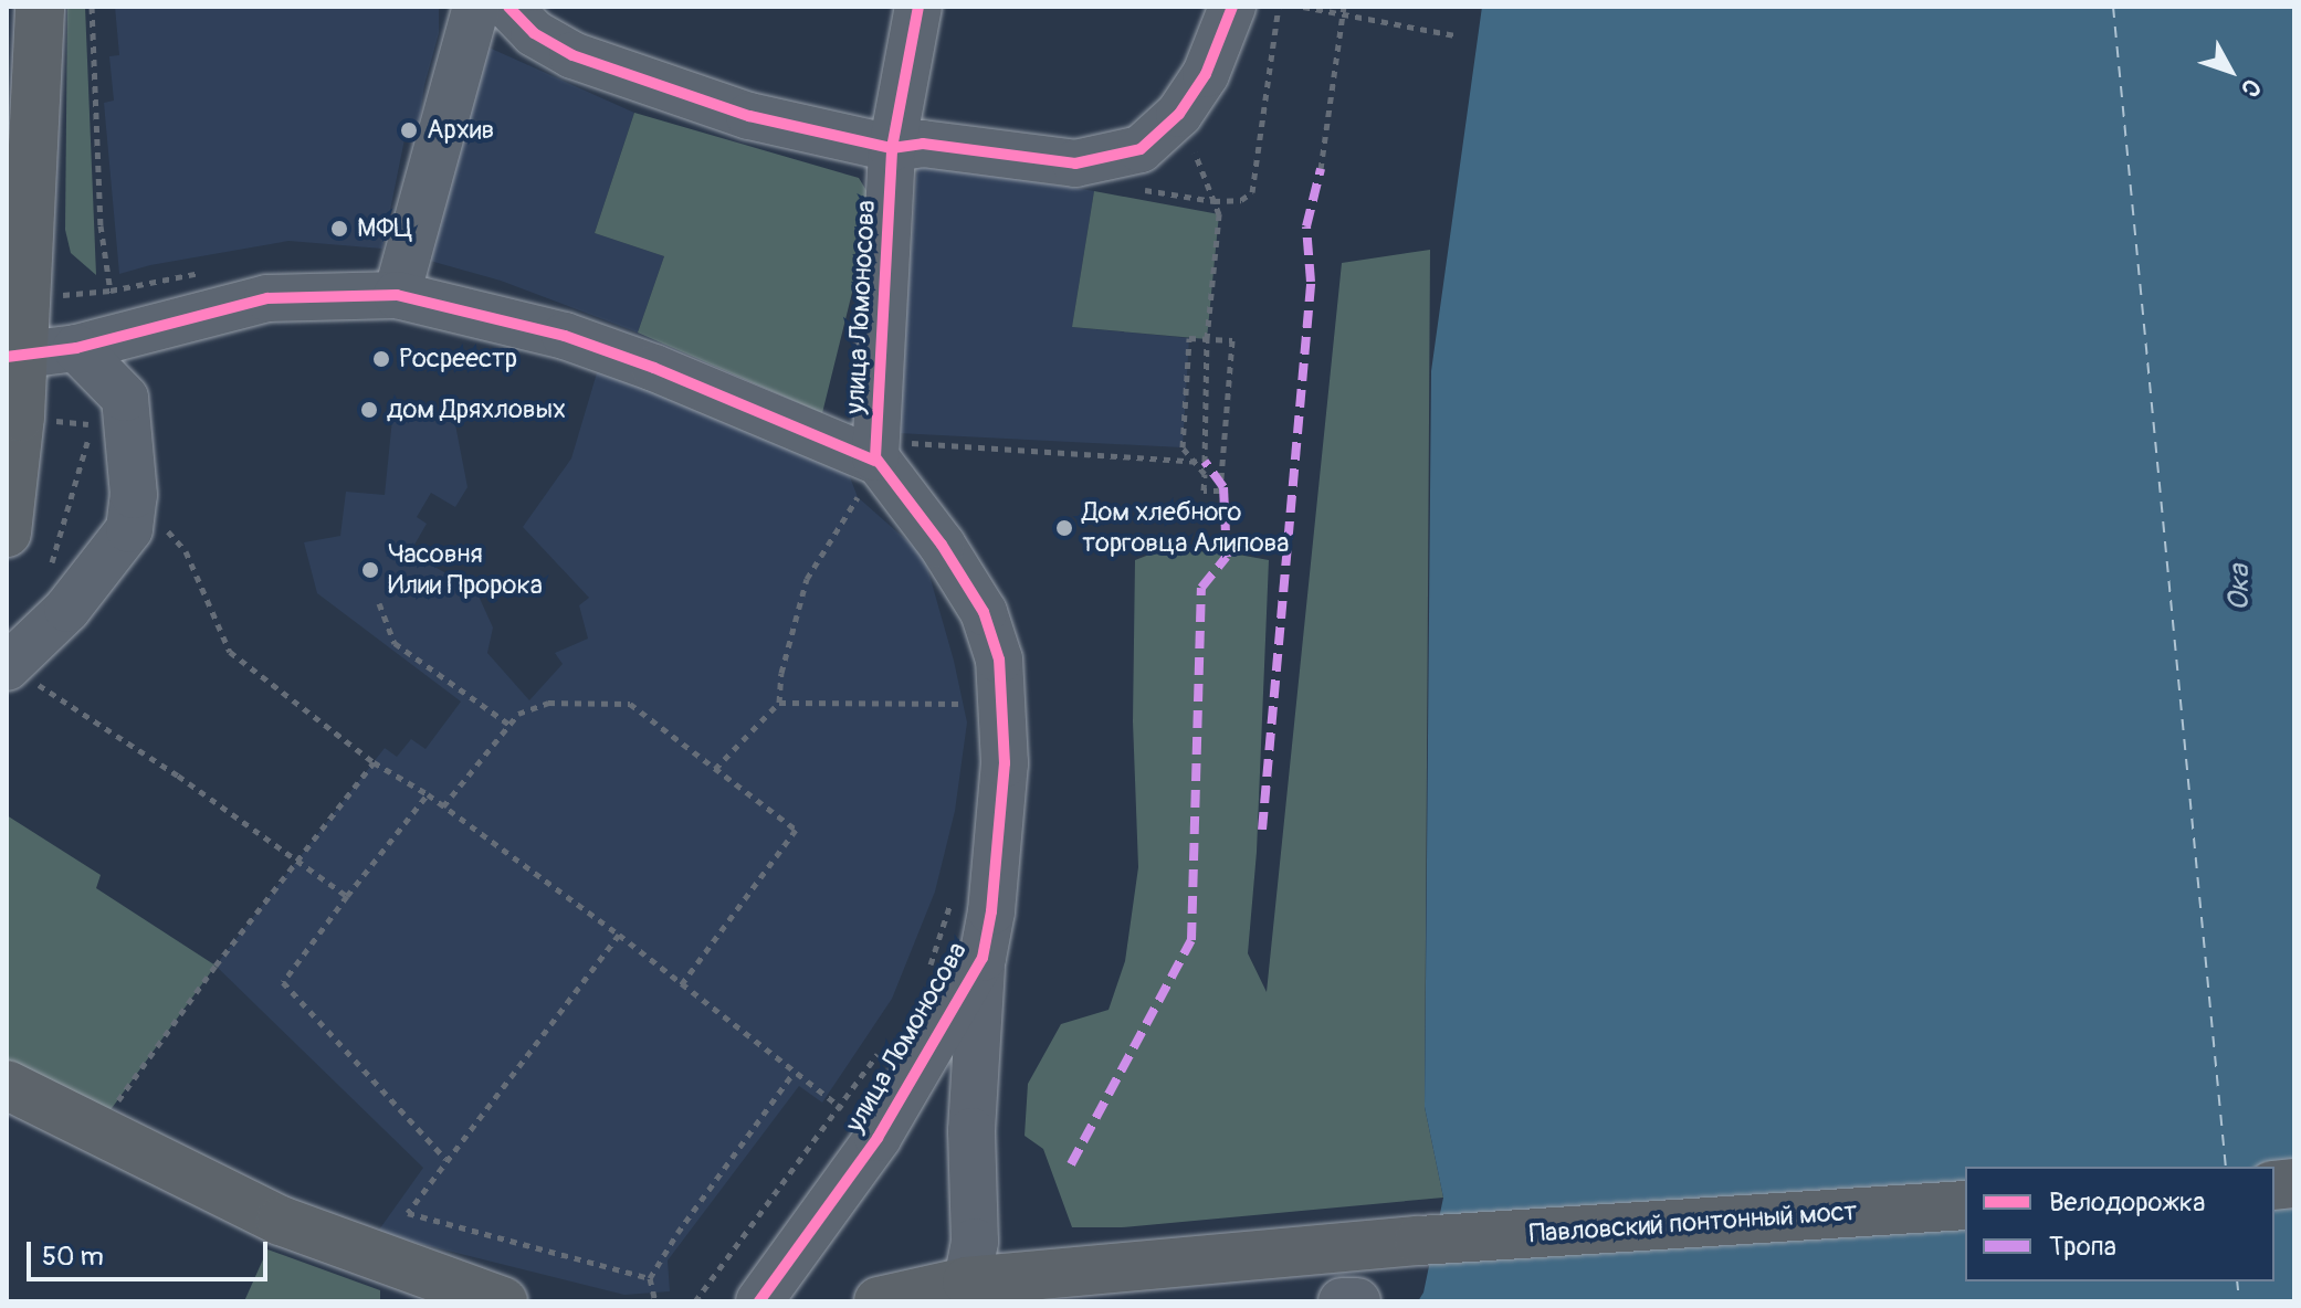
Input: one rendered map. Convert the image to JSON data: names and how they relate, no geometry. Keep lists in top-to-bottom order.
{
  "streets": {
    "main road": ["Павловский понтонный мост"],
    "street": ["улица Ломоносова"]
  },
  "water": ["Ока"],
  "places": [
    "Архив",
    "МФЦ",
    "Росреестр",
    "дом Дряхловых",
    "Дом хлебного торговца Алипова",
    "Часовня Илии Пророка"
  ],
  "legend": ["Велодорожка", "Тропа"],
  "scale_bar": "50 m",
  "north": "bottom right"
}
